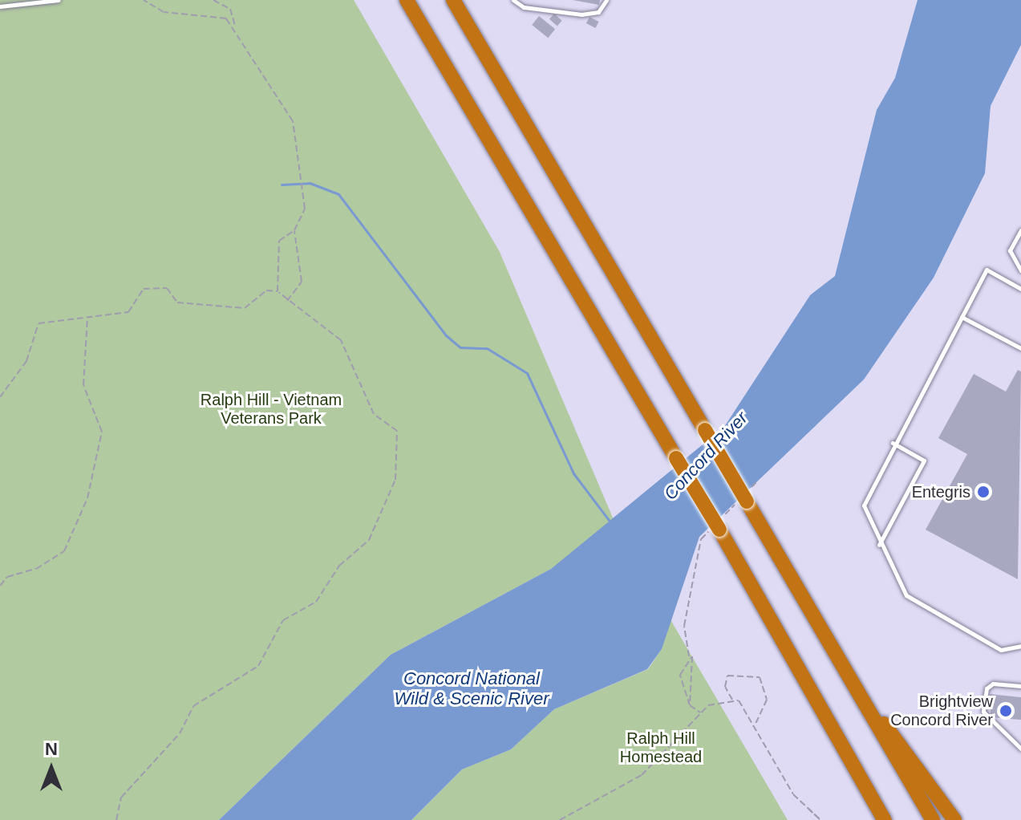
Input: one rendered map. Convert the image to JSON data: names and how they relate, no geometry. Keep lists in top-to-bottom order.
{
  "water": ["Concord River", "Concord National Wild & Scenic River"],
  "parks": ["Ralph Hill - Vietnam Veterans Park", "Ralph Hill Homestead"],
  "places": ["Entegris", "Brightview Concord River"],
  "north": "top"
}
